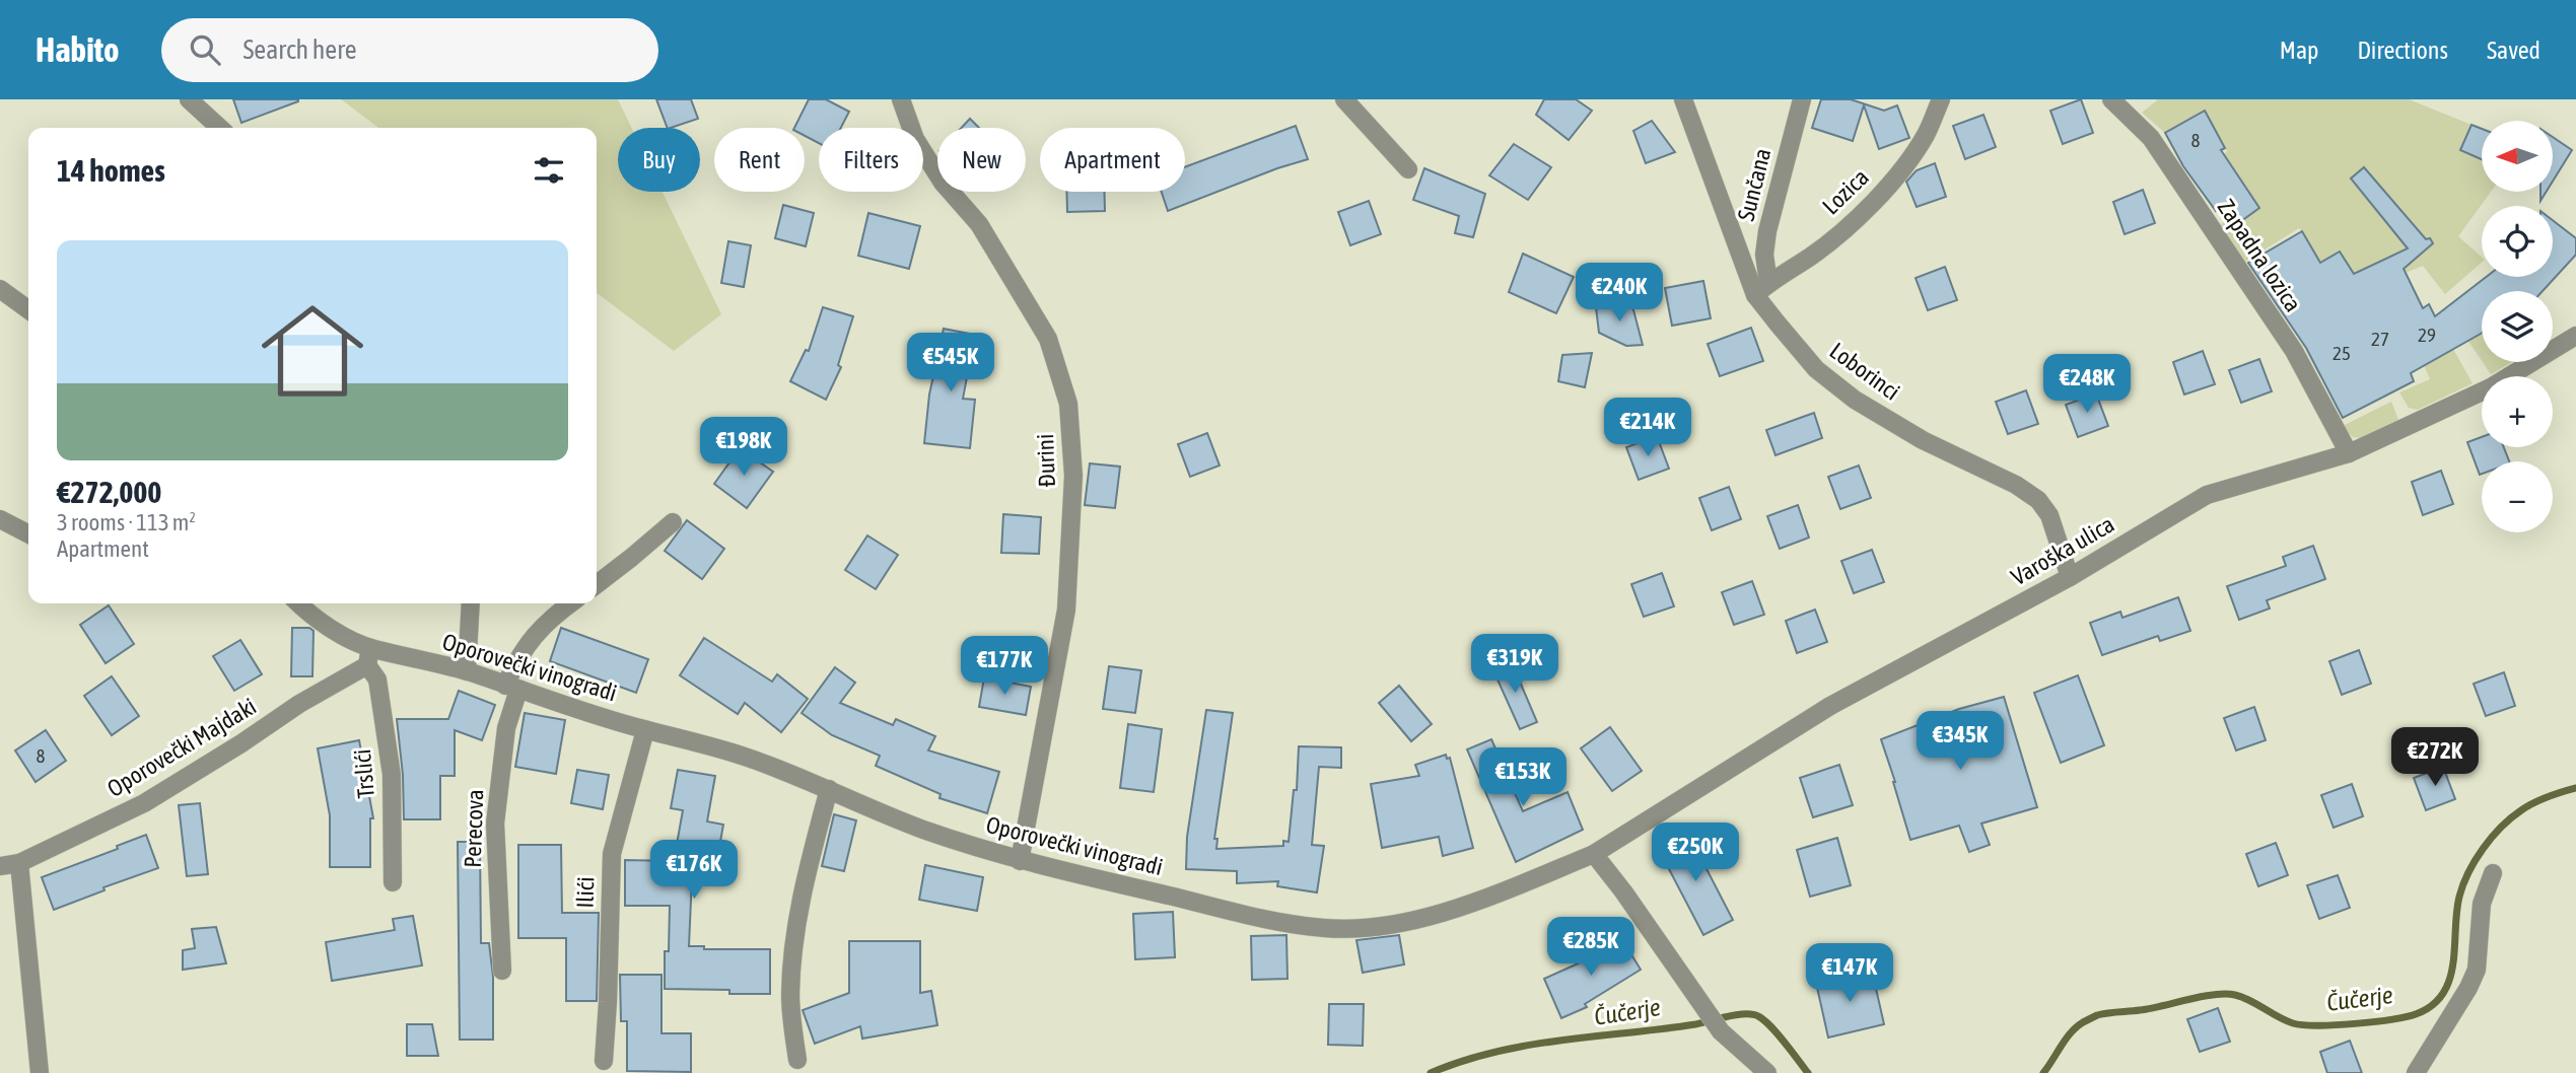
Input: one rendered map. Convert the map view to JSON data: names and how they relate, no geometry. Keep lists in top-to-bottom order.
{
  "streets": {
    "street": [
      "Sunčana",
      "Lozica",
      "Zapadna lozica",
      "Loborinci",
      "Đurini",
      "Varoška ulica",
      "Oporovečki vinogradi",
      "Oporovečki Majdaki",
      "Trslići",
      "Perecova",
      "Ilići"
    ]
  },
  "crossings": [
    ["Sunčana", "Lozica"],
    ["Sunčana", "Loborinci"],
    ["Lozica", "Loborinci"],
    ["Zapadna lozica", "Varoška ulica"],
    ["Loborinci", "Varoška ulica"],
    ["Đurini", "Oporovečki vinogradi"],
    ["Varoška ulica", "Oporovečki vinogradi"],
    ["Oporovečki vinogradi", "Oporovečki Majdaki"],
    ["Oporovečki vinogradi", "Trslići"],
    ["Oporovečki vinogradi", "Perecova"],
    ["Oporovečki vinogradi", "Ilići"],
    ["Oporovečki Majdaki", "Trslići"]
  ],
  "water": ["Čučerje"],
  "house_numbers": [
    "8",
    "29",
    "27",
    "25",
    "8"
  ],
  "north": "left",
  "page": {
    "header": "Habito",
    "search": "Search here",
    "nav": ["Map", "Directions", "Saved"],
    "map_buttons": ["+", "−"],
    "chip": [
      "Buy",
      "Rent",
      "Filters",
      "New",
      "Apartment"
    ],
    "heading": "14 homes",
    "list": [
      {
        "name": "€272,000",
        "note": "3 rooms · 113 m² · Apartment"
      }
    ],
    "price": [
      "€240K",
      "€545K",
      "€248K",
      "€214K",
      "€198K",
      "€319K",
      "€177K",
      "€345K",
      "€272K",
      "€153K",
      "€250K",
      "€176K",
      "€285K",
      "€147K"
    ]
  }
}
